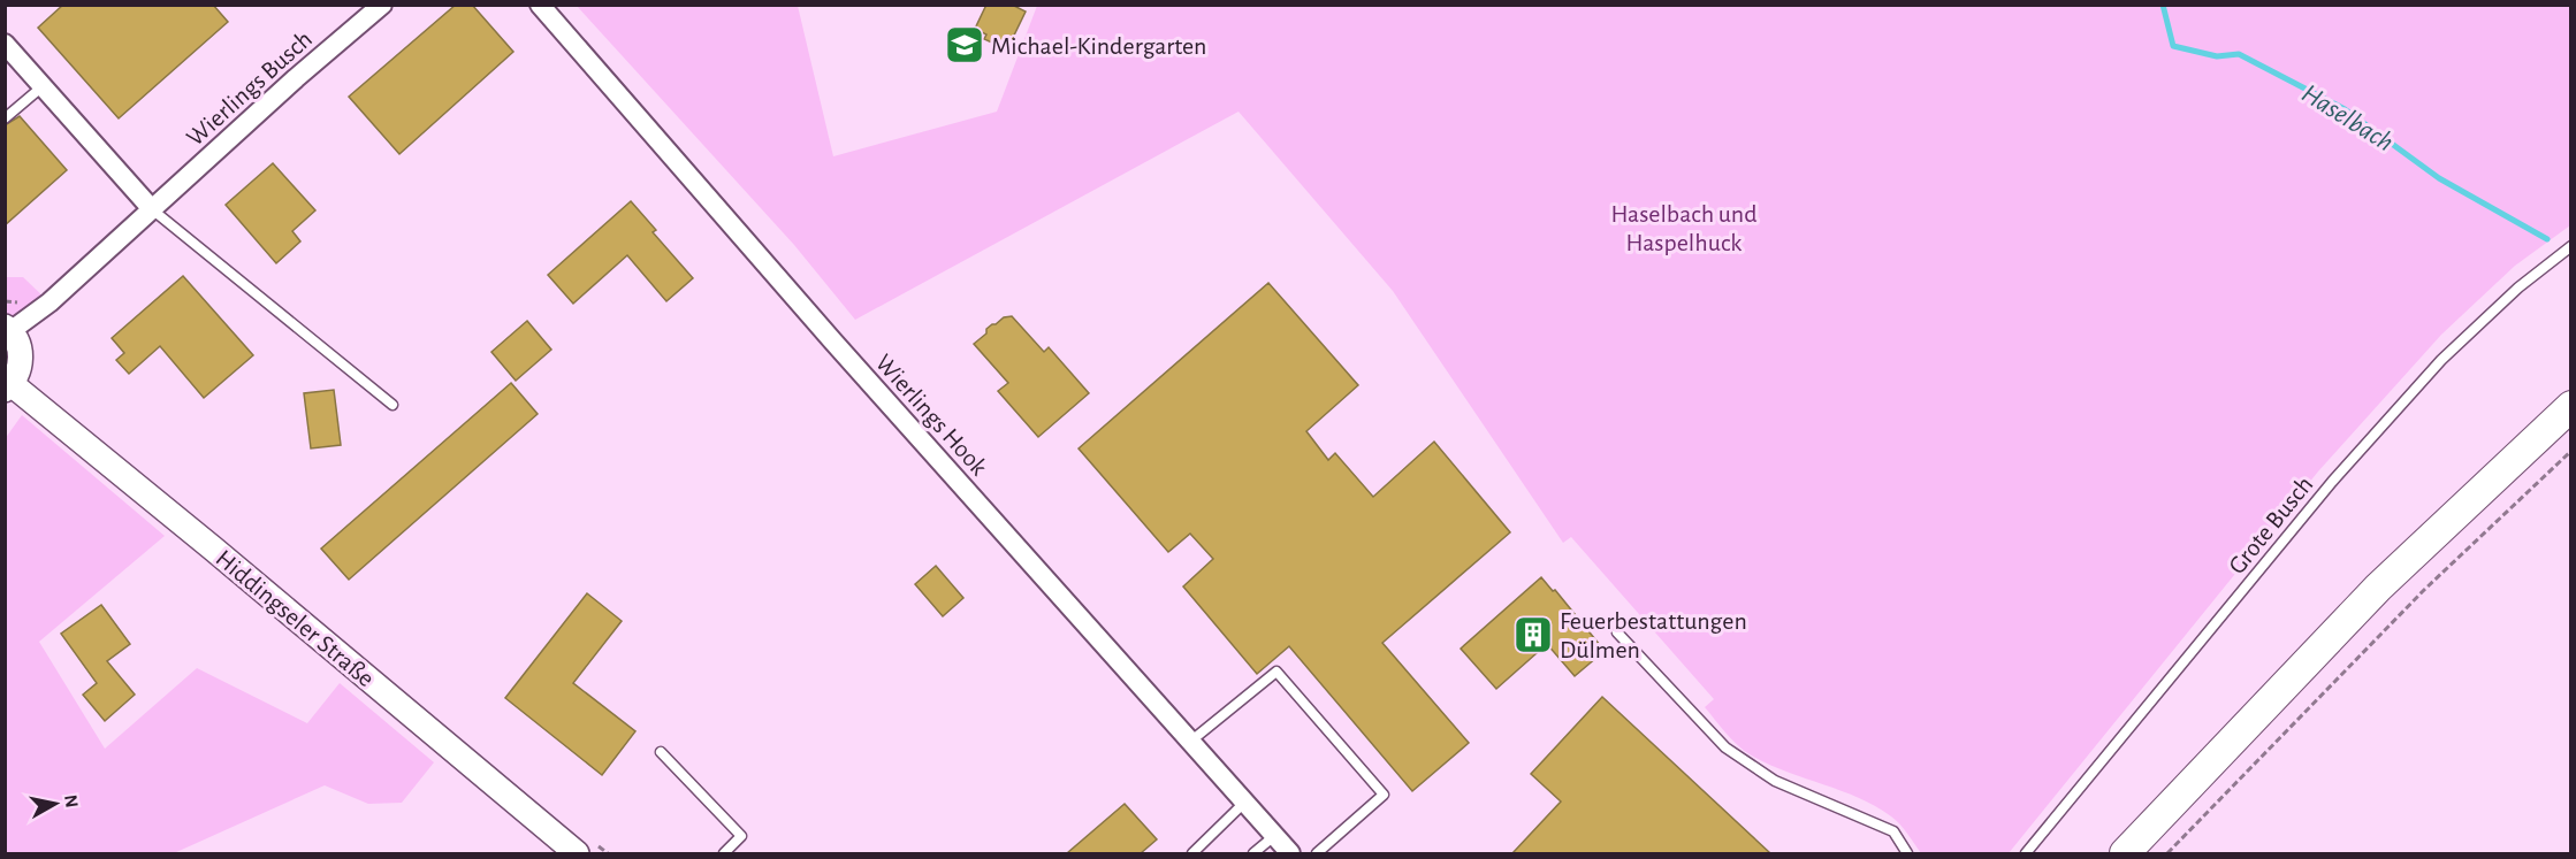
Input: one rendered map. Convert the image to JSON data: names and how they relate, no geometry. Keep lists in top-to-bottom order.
{
  "streets": {
    "street": ["Wierlings Busch", "Wierlings Hook", "Hiddingseler Straße"],
    "lane": ["Grote Busch"]
  },
  "water": ["Haselbach"],
  "parks": ["Haselbach und Haspelhuck"],
  "places": {
    "school or university": ["Michael-Kindergarten"],
    "building": ["Feuerbestattungen Dülmen"]
  },
  "north": "right"
}
